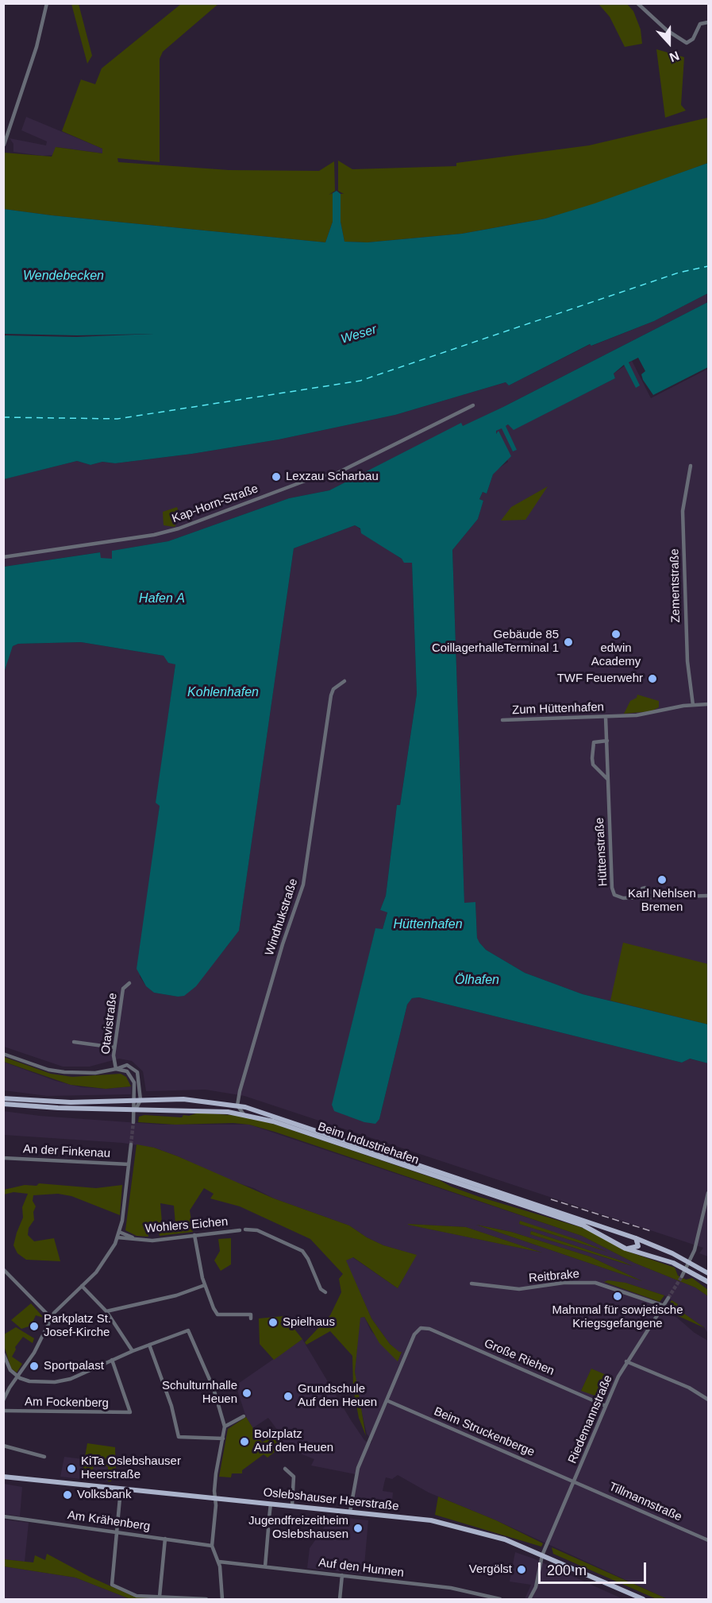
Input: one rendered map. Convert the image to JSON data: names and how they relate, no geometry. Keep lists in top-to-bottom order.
{
  "streets": {
    "main road": ["Beim Industriehafen", "Oslebshauser Heerstraße"],
    "street": [
      "Kap-Horn-Straße",
      "Zementstraße",
      "Zum Hüttenhafen",
      "Hüttenstraße",
      "Windhukstraße",
      "Otavistraße",
      "An der Finkenau",
      "Wohlers Eichen",
      "Reitbrake",
      "Große Riehen",
      "Am Fockenberg",
      "Riedemannstraße",
      "Beim Struckenberge",
      "Tillmannstraße",
      "Am Krähenberg",
      "Auf den Hunnen"
    ]
  },
  "crossings": [
    ["Zementstraße", "Zum Hüttenhafen"],
    ["Zum Hüttenhafen", "Hüttenstraße"],
    ["Windhukstraße", "Beim Industriehafen"],
    ["Reitbrake", "Riedemannstraße"],
    ["Große Riehen", "Riedemannstraße"],
    ["Große Riehen", "Beim Struckenberge"],
    ["Riedemannstraße", "Beim Struckenberge"],
    ["Riedemannstraße", "Oslebshauser Heerstraße"],
    ["Riedemannstraße", "Tillmannstraße"],
    ["Beim Struckenberge", "Tillmannstraße"]
  ],
  "water": [
    "Wendebecken",
    "Weser",
    "Hafen A",
    "Kohlenhafen",
    "Hüttenhafen",
    "Ölhafen"
  ],
  "places": [
    "Lexzau Scharbau",
    "edwin Academy",
    "Gebäude 85 CoillagerhalleTerminal 1",
    "TWF Feuerwehr",
    "Karl Nehlsen Bremen",
    "Mahnmal für sowjetische Kriegsgefangene",
    "Spielhaus",
    "Parkplatz St. Josef-Kirche",
    "Sportpalast",
    "Schulturnhalle Heuen",
    "Grundschule Auf den Heuen",
    "Bolzplatz Auf den Heuen",
    "KiTa Oslebshauser Heerstraße",
    "Volksbank",
    "Jugendfreizeitheim Oslebshausen",
    "Vergölst"
  ],
  "scale_bar": "200 m",
  "north": "bottom"
}
